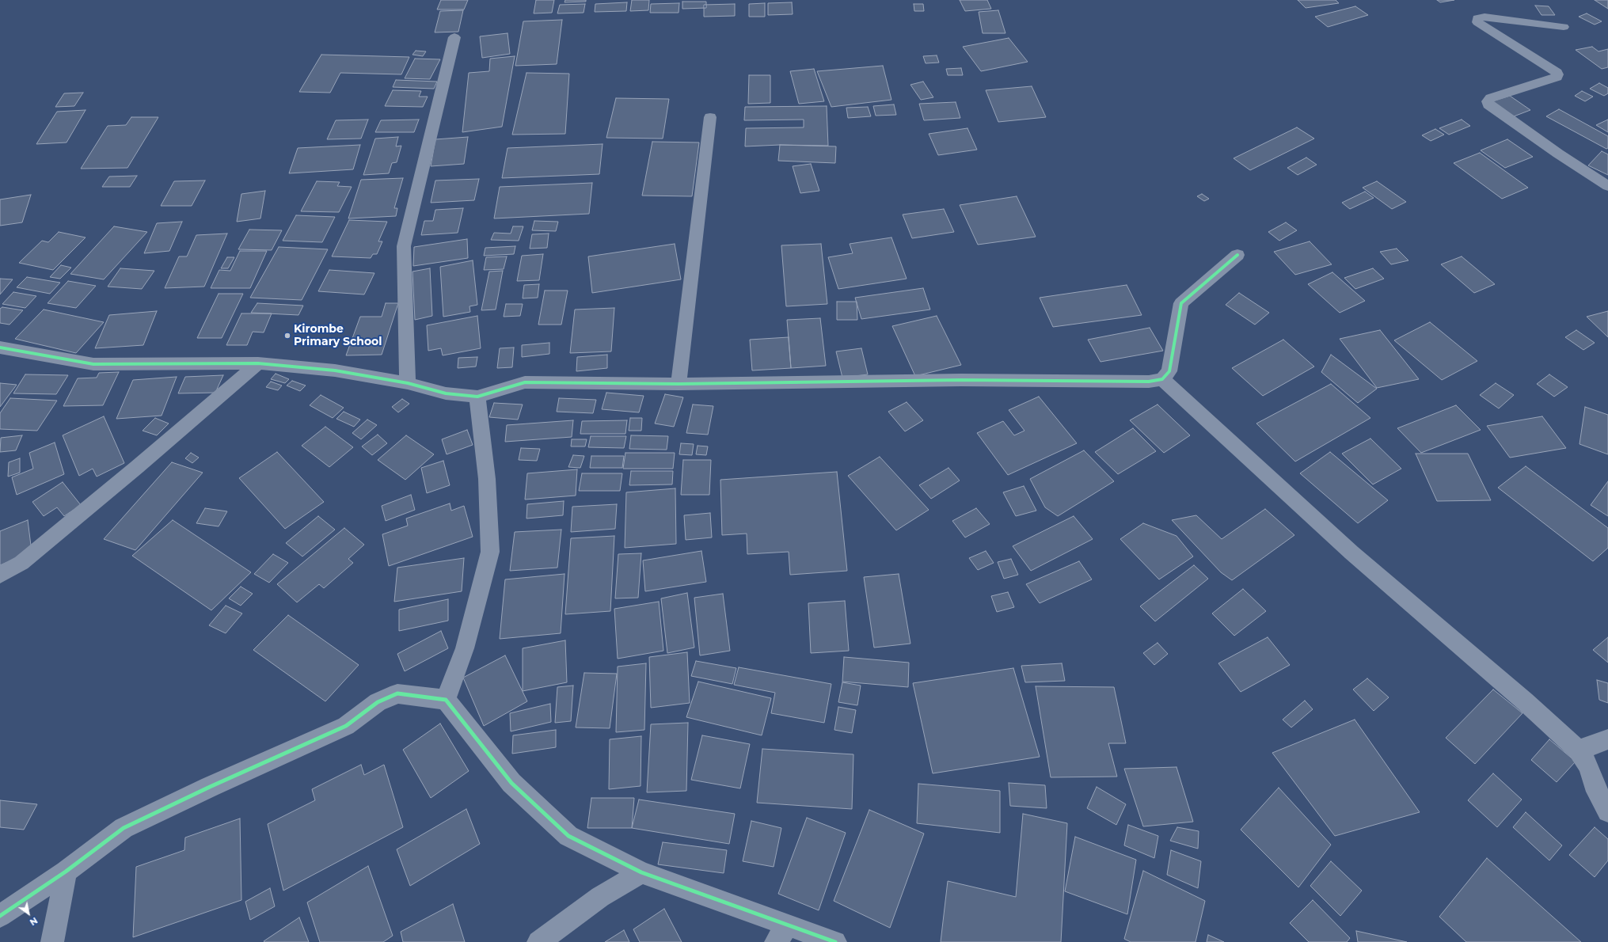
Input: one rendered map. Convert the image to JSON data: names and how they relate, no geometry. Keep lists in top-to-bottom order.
{
  "places": ["Kirombe Primary School"],
  "north": "bottom right"
}
